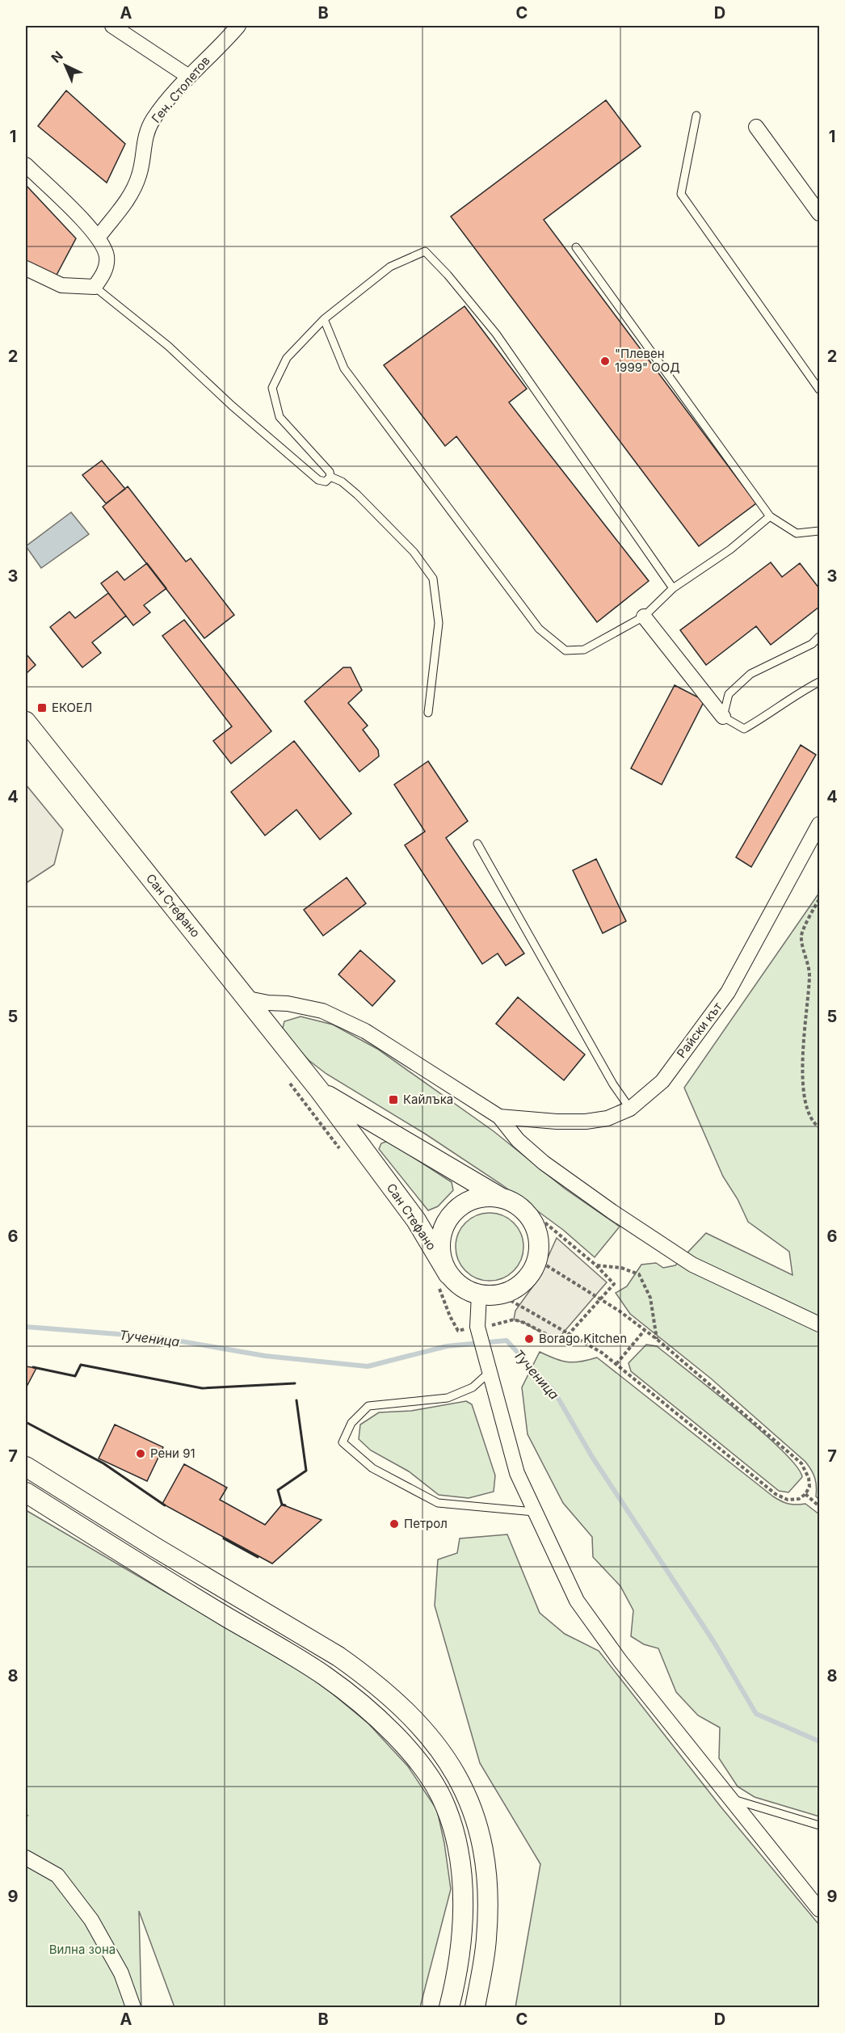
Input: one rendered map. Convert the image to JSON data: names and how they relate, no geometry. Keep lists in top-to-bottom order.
{
  "streets": {
    "main road": ["Сан Стефано"],
    "street": ["Ген. Столетов", "Райски кът"]
  },
  "water": ["Тученица"],
  "parks": ["Вилна зона"],
  "places": {
    "other": [
      "\"Плевен 1999\" ООД",
      "Borago Kitchen",
      "Рени 91",
      "Петрол"
    ],
    "transit": ["ЕКОЕЛ", "Кайлъка"]
  },
  "north": "top left",
  "grid": {
    "columns": [
      "A",
      "B",
      "C",
      "D"
    ],
    "rows": [
      "1",
      "2",
      "3",
      "4",
      "5",
      "6",
      "7",
      "8",
      "9"
    ]
  }
}
